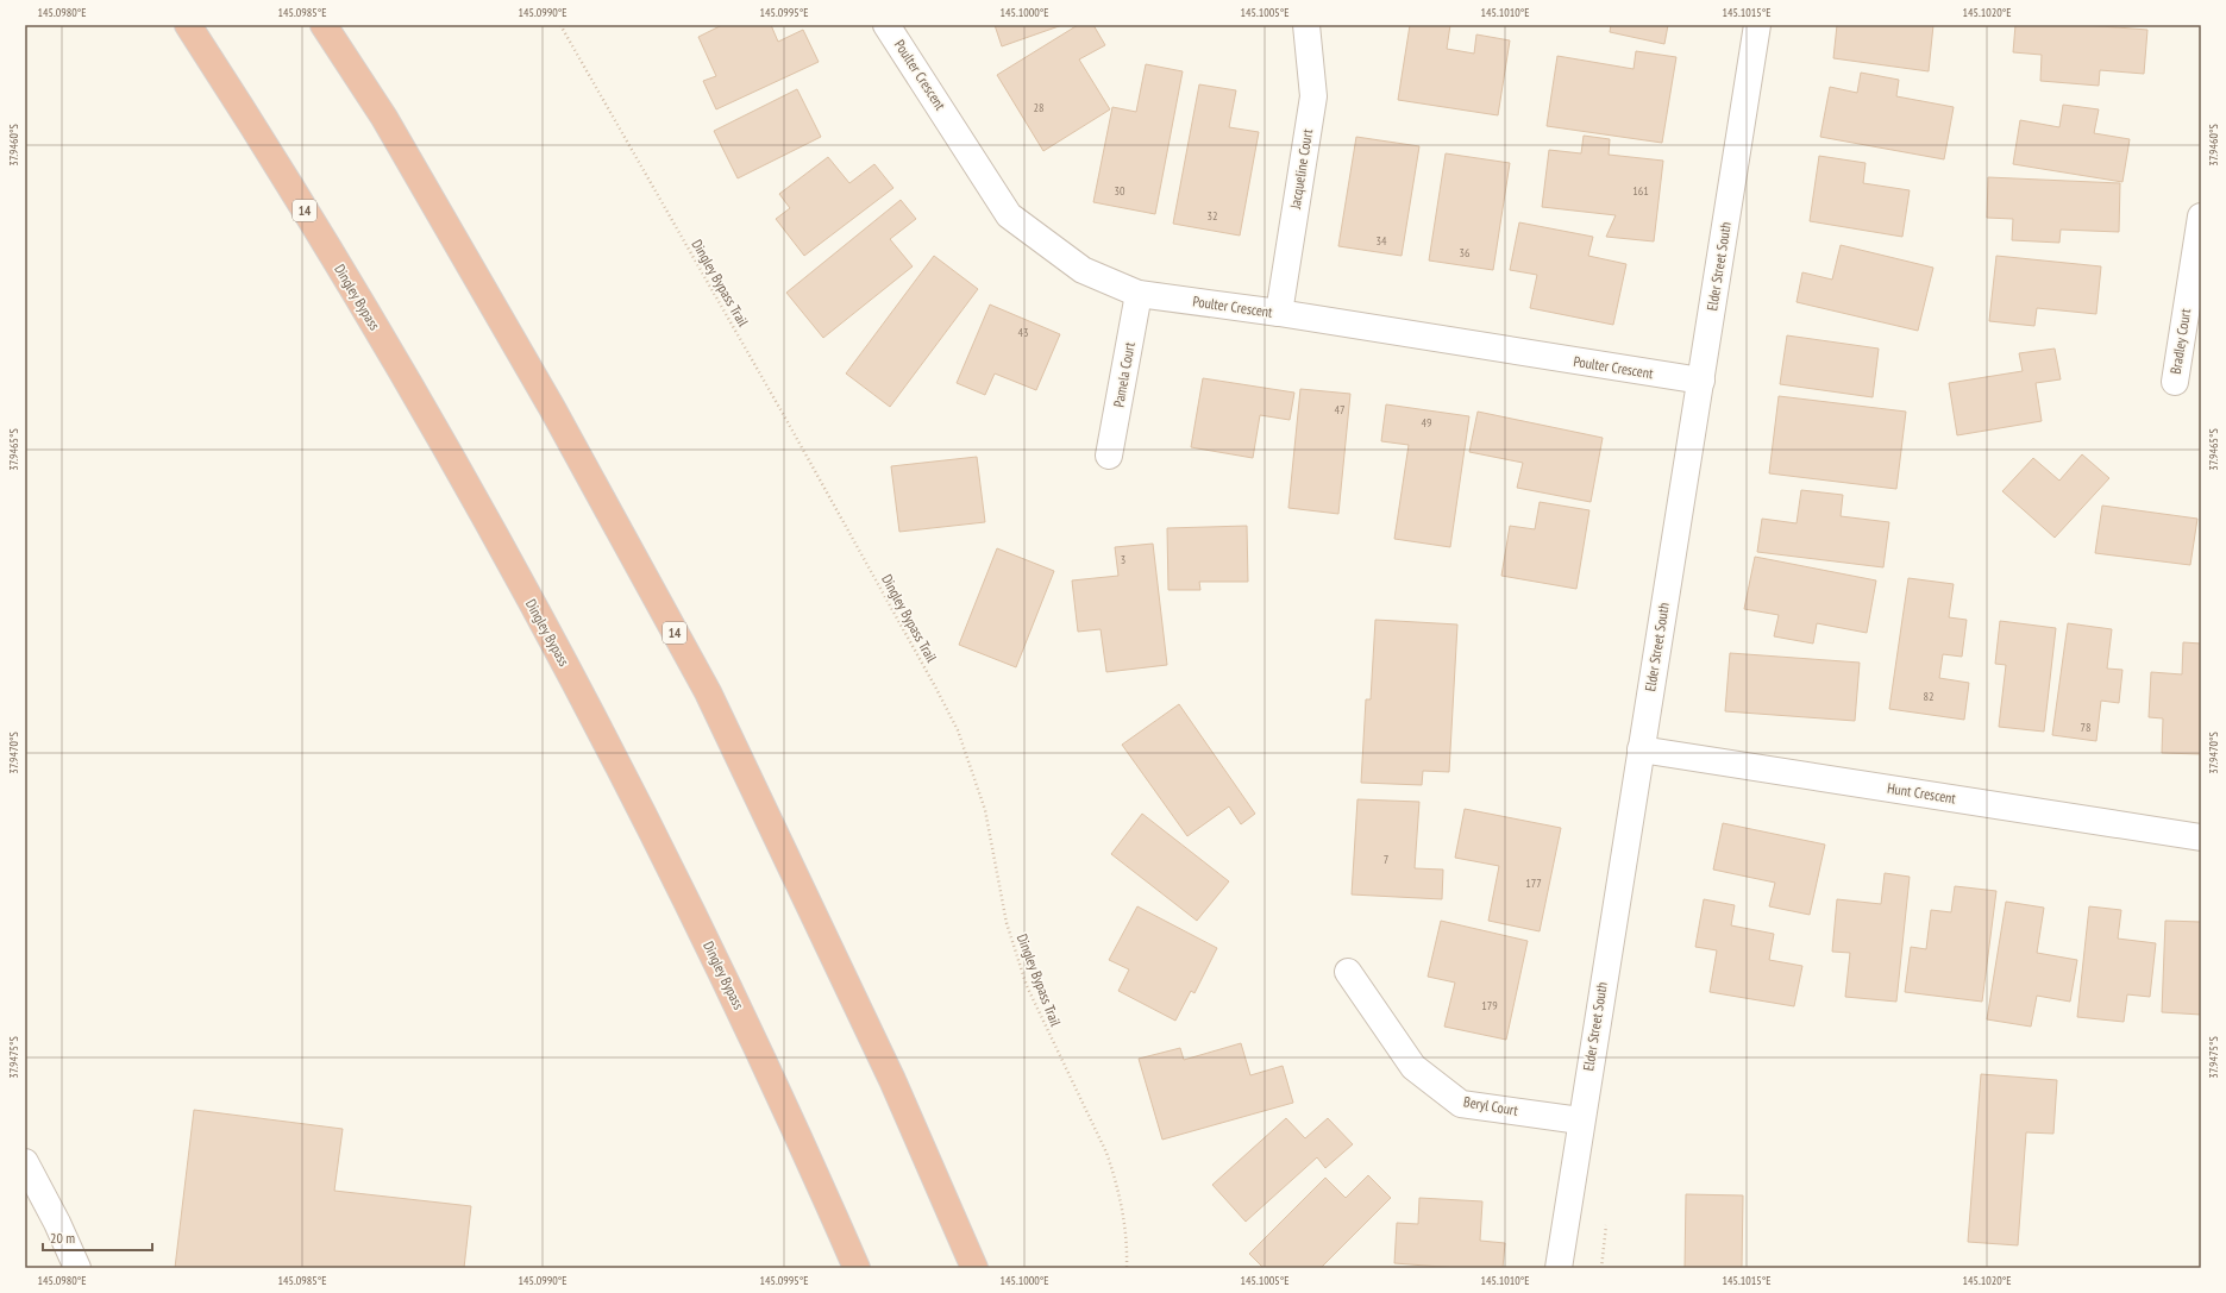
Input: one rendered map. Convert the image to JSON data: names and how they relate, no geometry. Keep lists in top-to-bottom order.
{
  "streets": {
    "highway": ["14", "Dingley Bypass"],
    "street": [
      "Poulter Crescent",
      "Jacqueline Court",
      "Elder Street South",
      "Bradley Court",
      "Pamela Court",
      "Hunt Crescent",
      "Beryl Court"
    ],
    "path": ["Dingley Bypass Trail"]
  },
  "crossings": [
    ["Poulter Crescent", "Jacqueline Court"],
    ["Poulter Crescent", "Elder Street South"],
    ["Poulter Crescent", "Pamela Court"],
    ["Elder Street South", "Hunt Crescent"],
    ["Elder Street South", "Beryl Court"]
  ],
  "house_numbers": [
    "28",
    "30",
    "161",
    "32",
    "34",
    "36",
    "43",
    "47",
    "49",
    "3",
    "82",
    "78",
    "7",
    "177",
    "179"
  ],
  "scale_bar": "20 m",
  "coordinates": [
    "145.0980°E",
    "145.0985°E",
    "145.0990°E",
    "145.0995°E",
    "145.1000°E",
    "145.1005°E",
    "145.1010°E",
    "145.1015°E",
    "145.1020°E",
    "37.9460°S",
    "37.9465°S",
    "37.9470°S",
    "37.9475°S"
  ]
}
